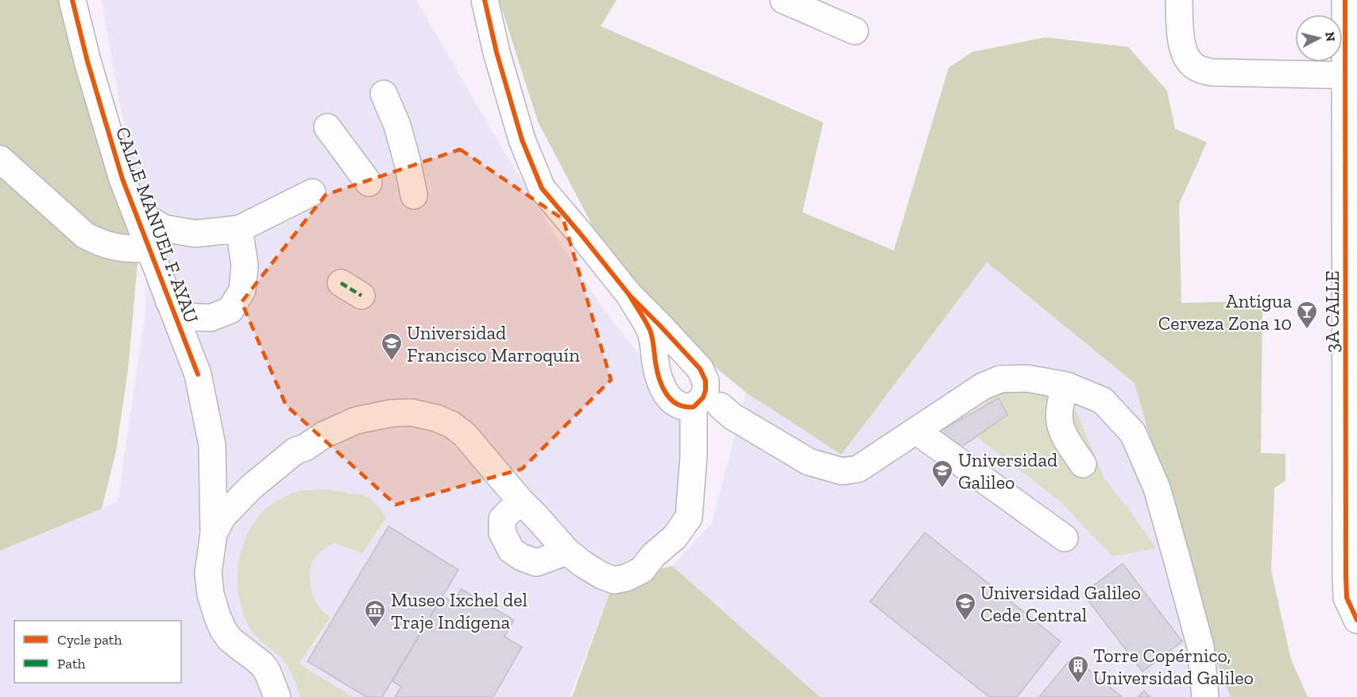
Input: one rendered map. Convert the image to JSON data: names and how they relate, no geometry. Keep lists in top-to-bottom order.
{
  "streets": {
    "street": ["CALLE MANUEL F. AYAU", "3A CALLE"]
  },
  "places": {
    "bar": ["Antigua Cerveza Zona 10"],
    "school or university": ["Universidad Francisco Marroquín", "Universidad Galileo", "Universidad Galileo Cede Central"],
    "museum": ["Museo Ixchel del Traje Indígena"],
    "building": ["Torre Copérnico, Universidad Galileo"]
  },
  "legend": ["Cycle path", "Path"],
  "north": "right"
}
